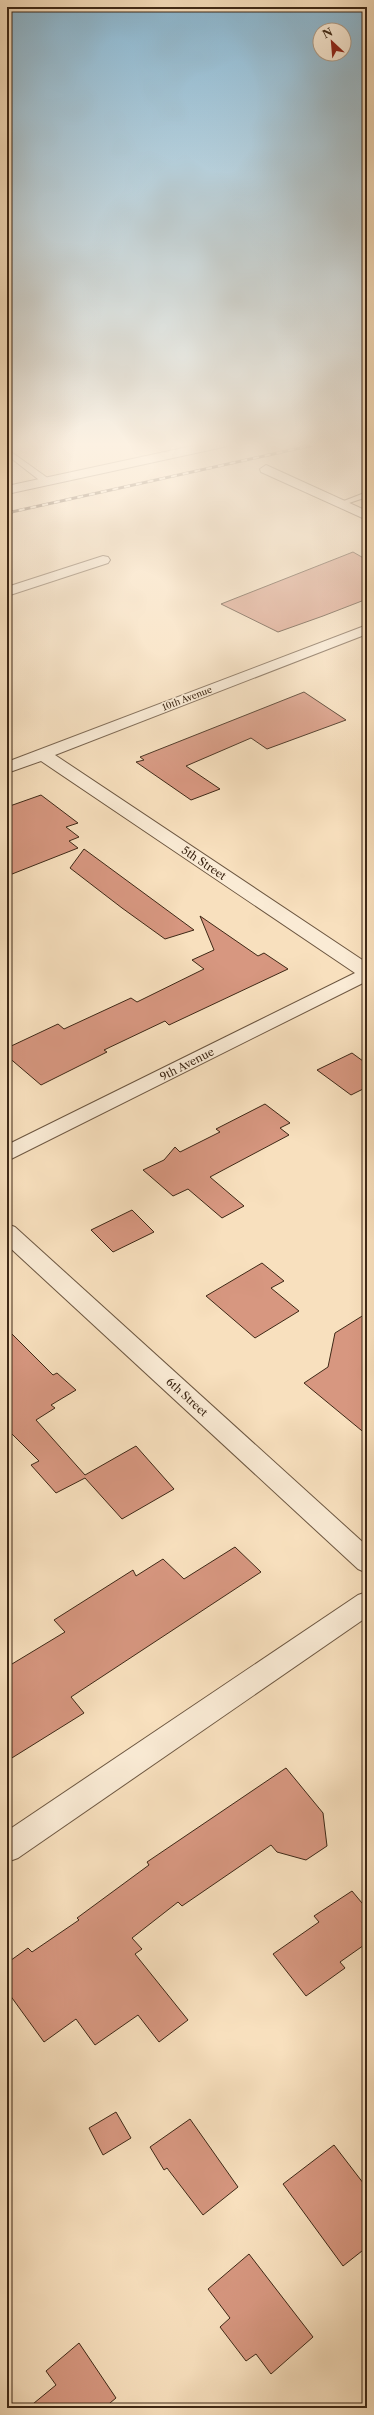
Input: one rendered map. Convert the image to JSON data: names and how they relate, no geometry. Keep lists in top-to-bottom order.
{
  "streets": {
    "street": [
      "10th Avenue",
      "5th Street",
      "9th Avenue",
      "6th Street"
    ]
  },
  "crossings": [
    ["10th Avenue", "5th Street"],
    ["5th Street", "9th Avenue"]
  ],
  "north": "top left"
}
